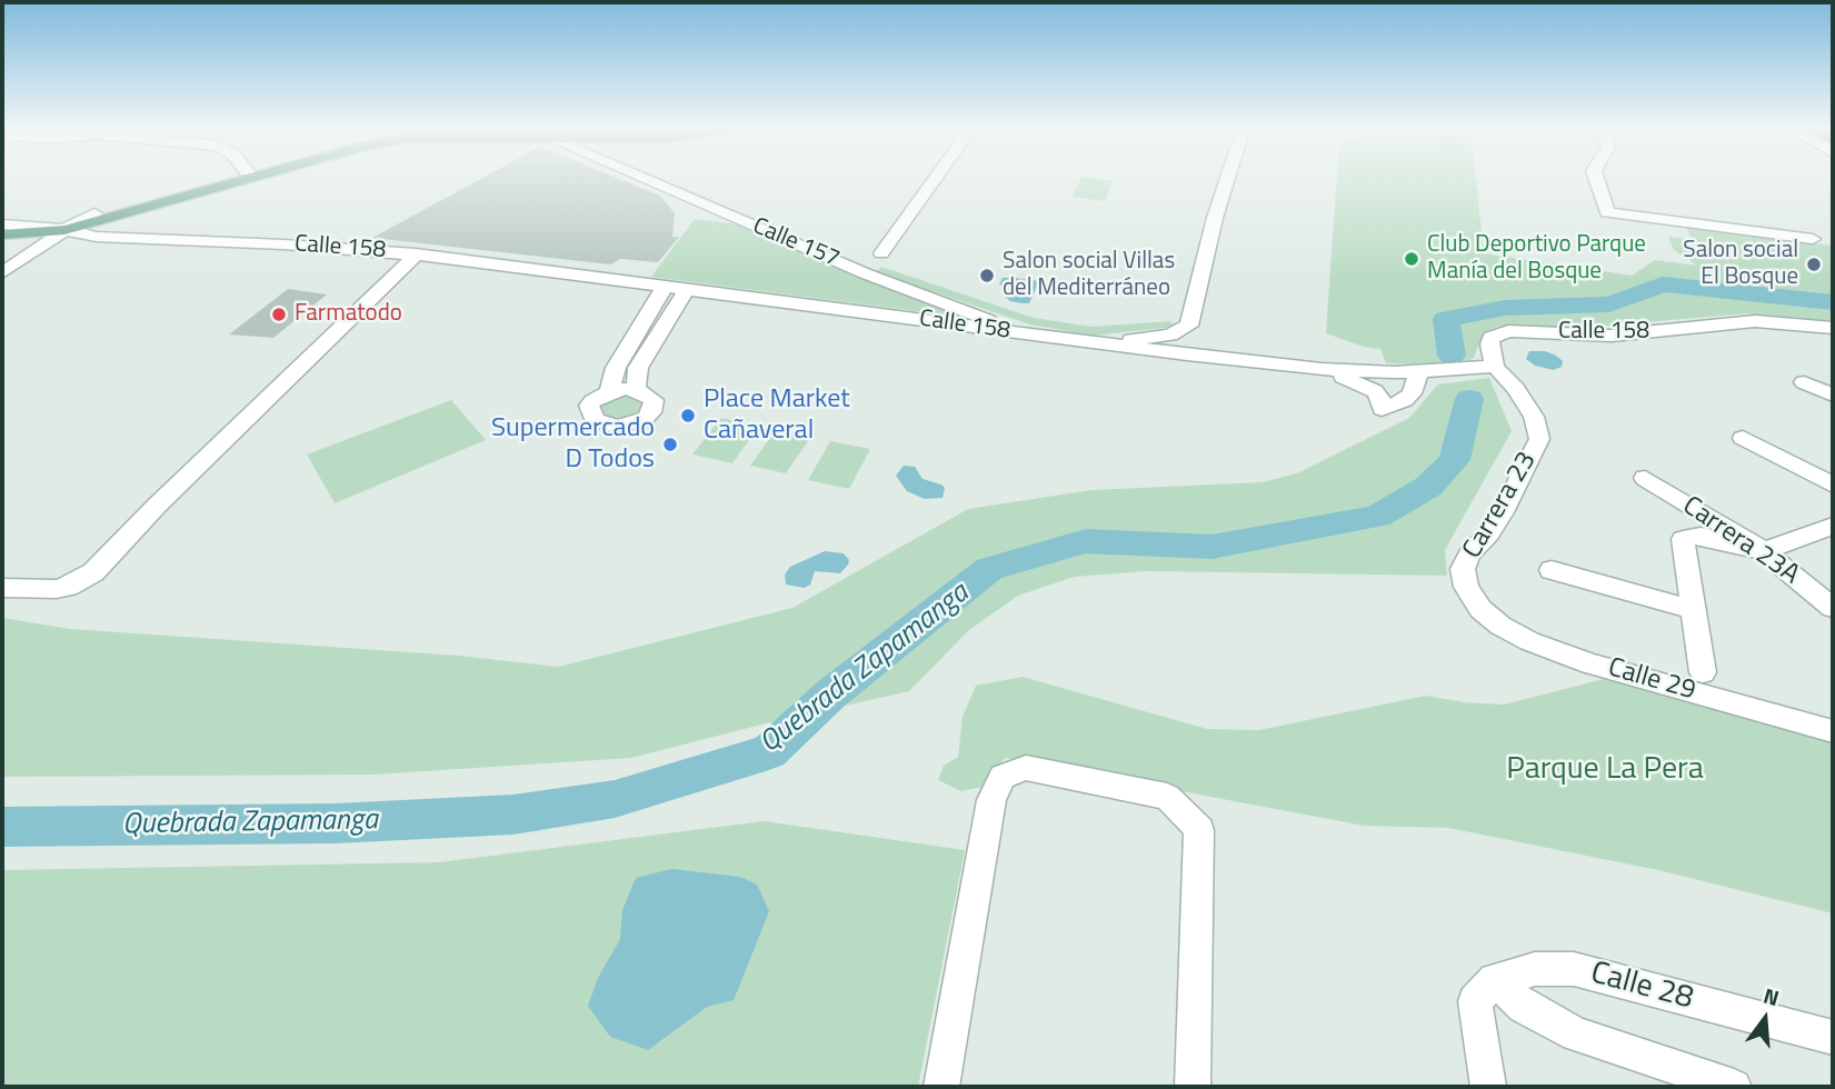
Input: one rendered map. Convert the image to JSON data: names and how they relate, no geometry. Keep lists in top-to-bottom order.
{
  "streets": {
    "street": [
      "Calle 157",
      "Calle 158",
      "Carrera 23",
      "Carrera 23A",
      "Calle 29",
      "Calle 28"
    ]
  },
  "crossings": [
    ["Calle 157", "Calle 158"],
    ["Calle 158", "Carrera 23"],
    ["Carrera 23", "Calle 29"]
  ],
  "water": ["Quebrada Zapamanga"],
  "parks": ["Parque La Pera"],
  "places": [
    "Club Deportivo Parque Manía del Bosque",
    "Salon social El Bosque",
    "Salon social Villas del Mediterráneo",
    "Farmatodo",
    "Place Market Cañaveral",
    "Supermercado D Todos"
  ],
  "north": "top"
}
